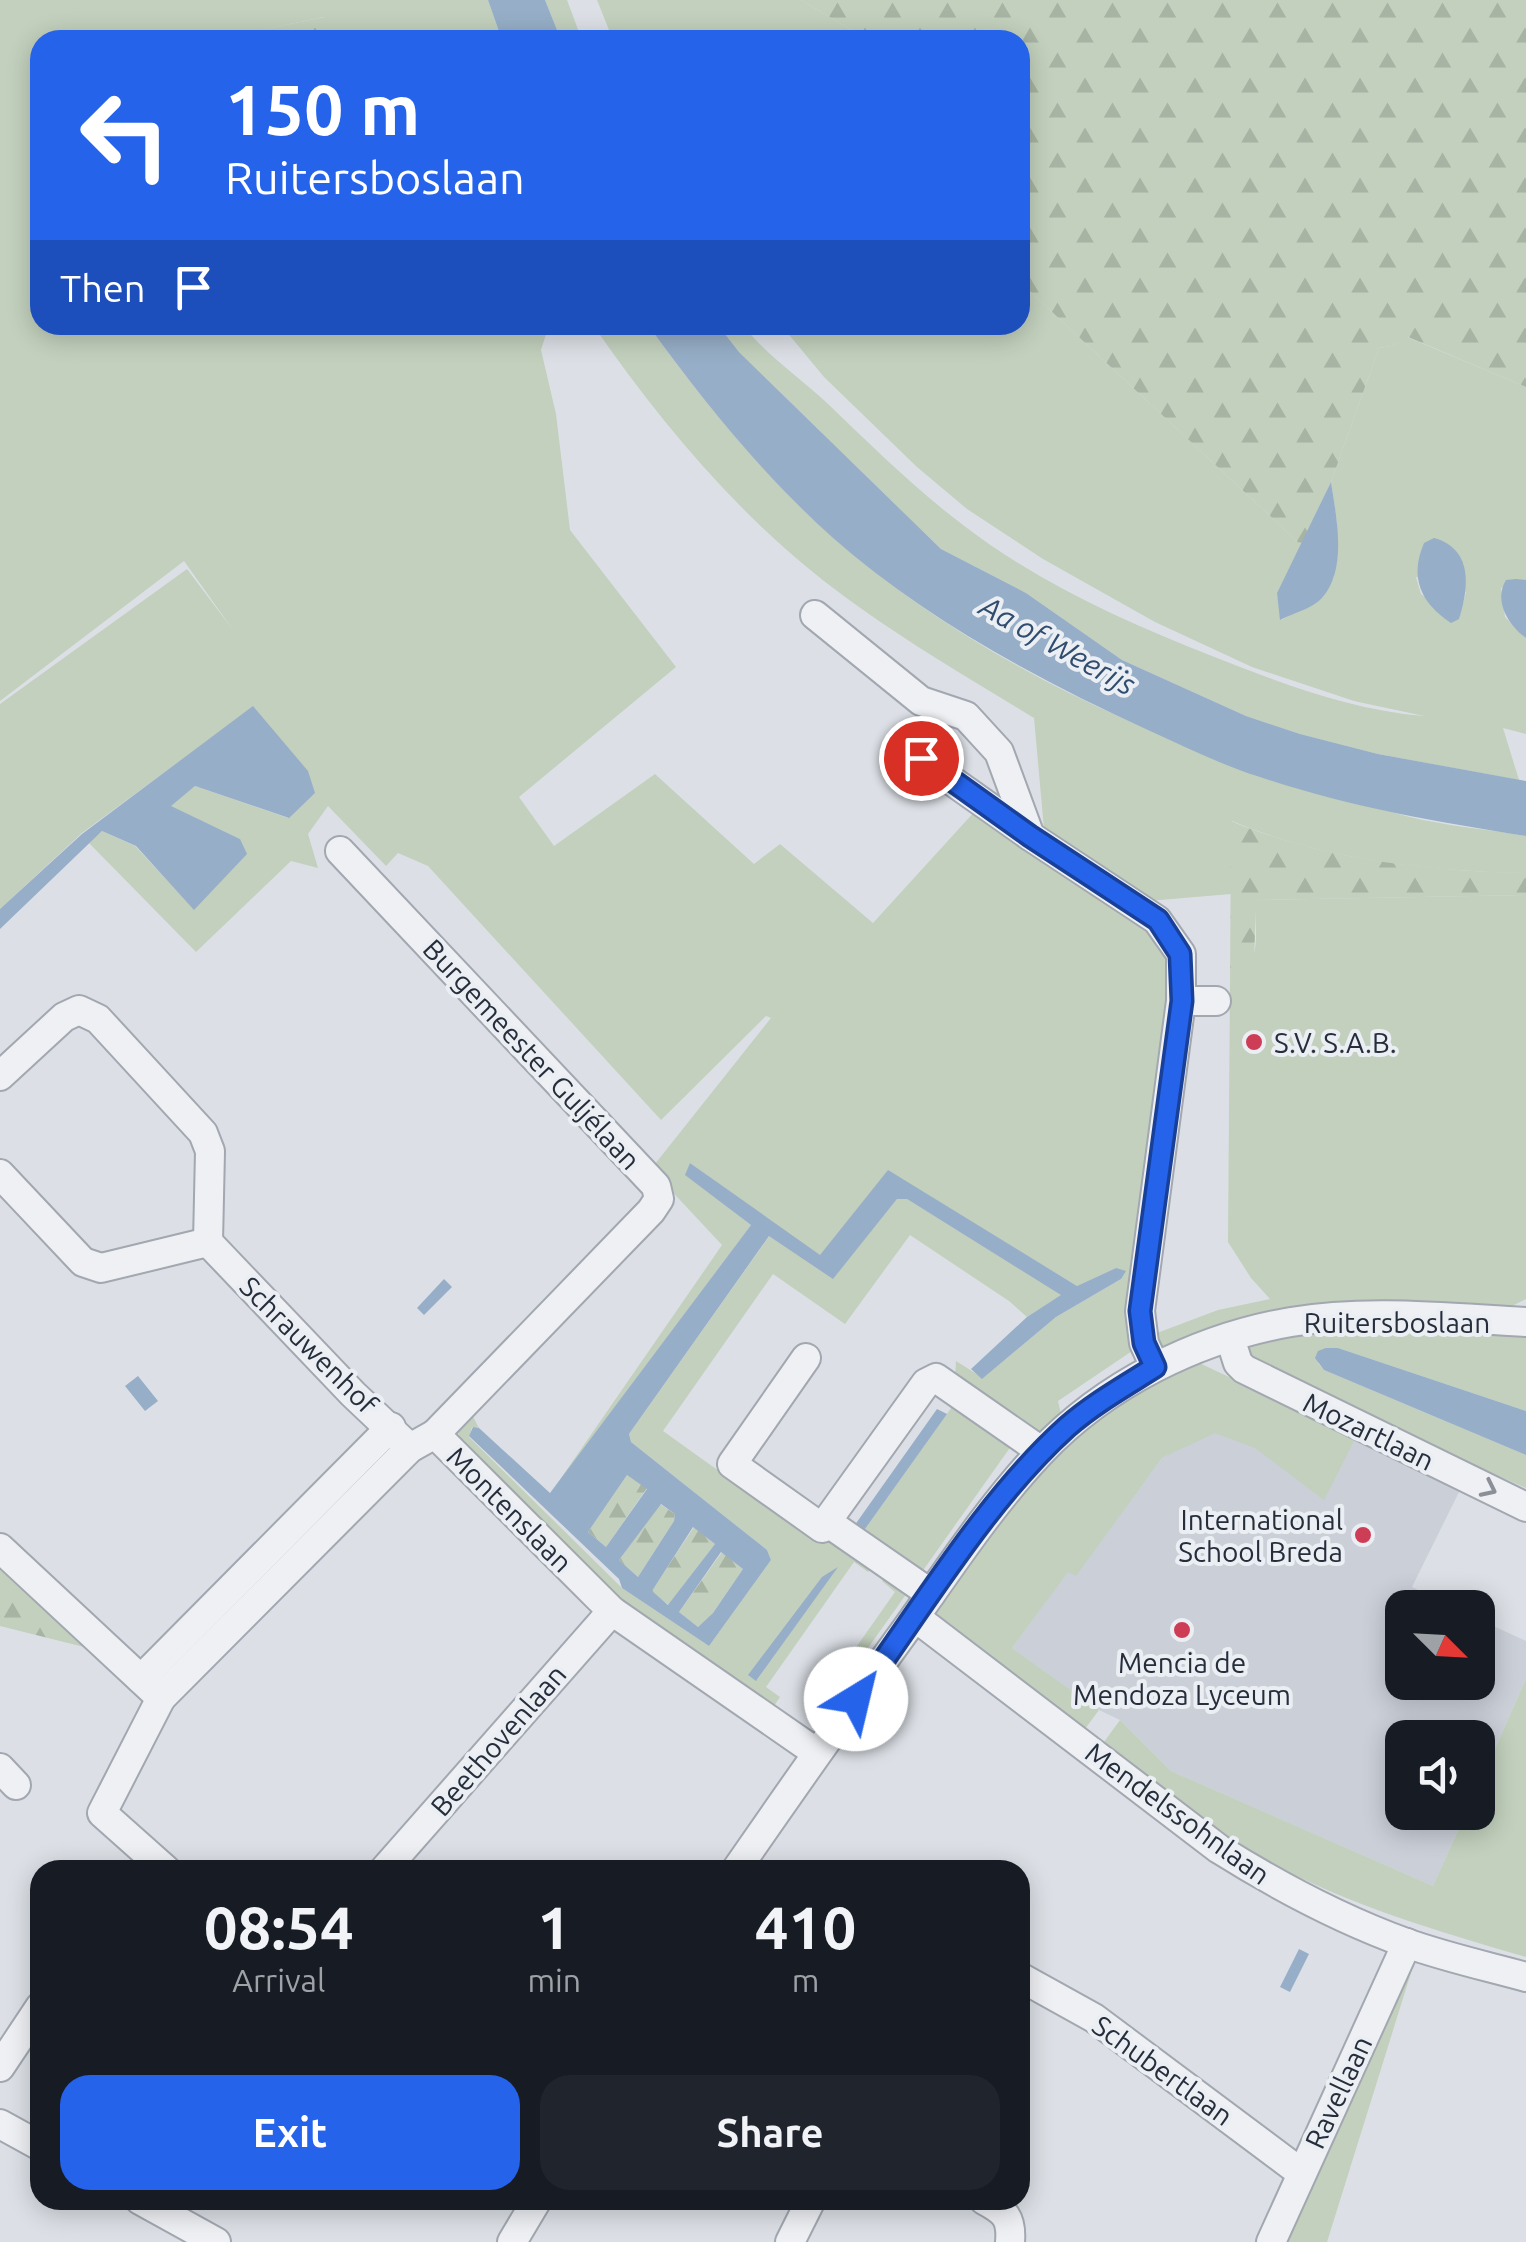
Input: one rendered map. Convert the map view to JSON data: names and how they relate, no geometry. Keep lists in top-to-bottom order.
{
  "streets": {
    "street": [
      "Burgemeester Guljélaan",
      "Ruitersboslaan",
      "Schrauwenhof",
      "Mozartlaan",
      "Montenslaan",
      "Beethovenlaan",
      "Mendelssohnlaan",
      "Schubertlaan",
      "Ravellaan"
    ]
  },
  "crossings": [
    ["Burgemeester Guljélaan", "Montenslaan"],
    ["Ruitersboslaan", "Mozartlaan"],
    ["Ruitersboslaan", "Montenslaan"],
    ["Ruitersboslaan", "Mendelssohnlaan"],
    ["Schrauwenhof", "Montenslaan"],
    ["Montenslaan", "Beethovenlaan"],
    ["Mendelssohnlaan", "Ravellaan"],
    ["Schubertlaan", "Ravellaan"]
  ],
  "one_way": ["Mozartlaan"],
  "water": ["Aa of Weerijs"],
  "places": ["S.V. S.A.B.", "International School Breda", "Mencia de Mendoza Lyceum"],
  "north": "bottom right",
  "page": {
    "turn": ["150 m", "Ruitersboslaan"],
    "then": "Then",
    "eta": [
      "08:54",
      "Arrival",
      "1",
      "min",
      "410",
      "m"
    ],
    "buttons": ["Exit", "Share"]
  }
}
